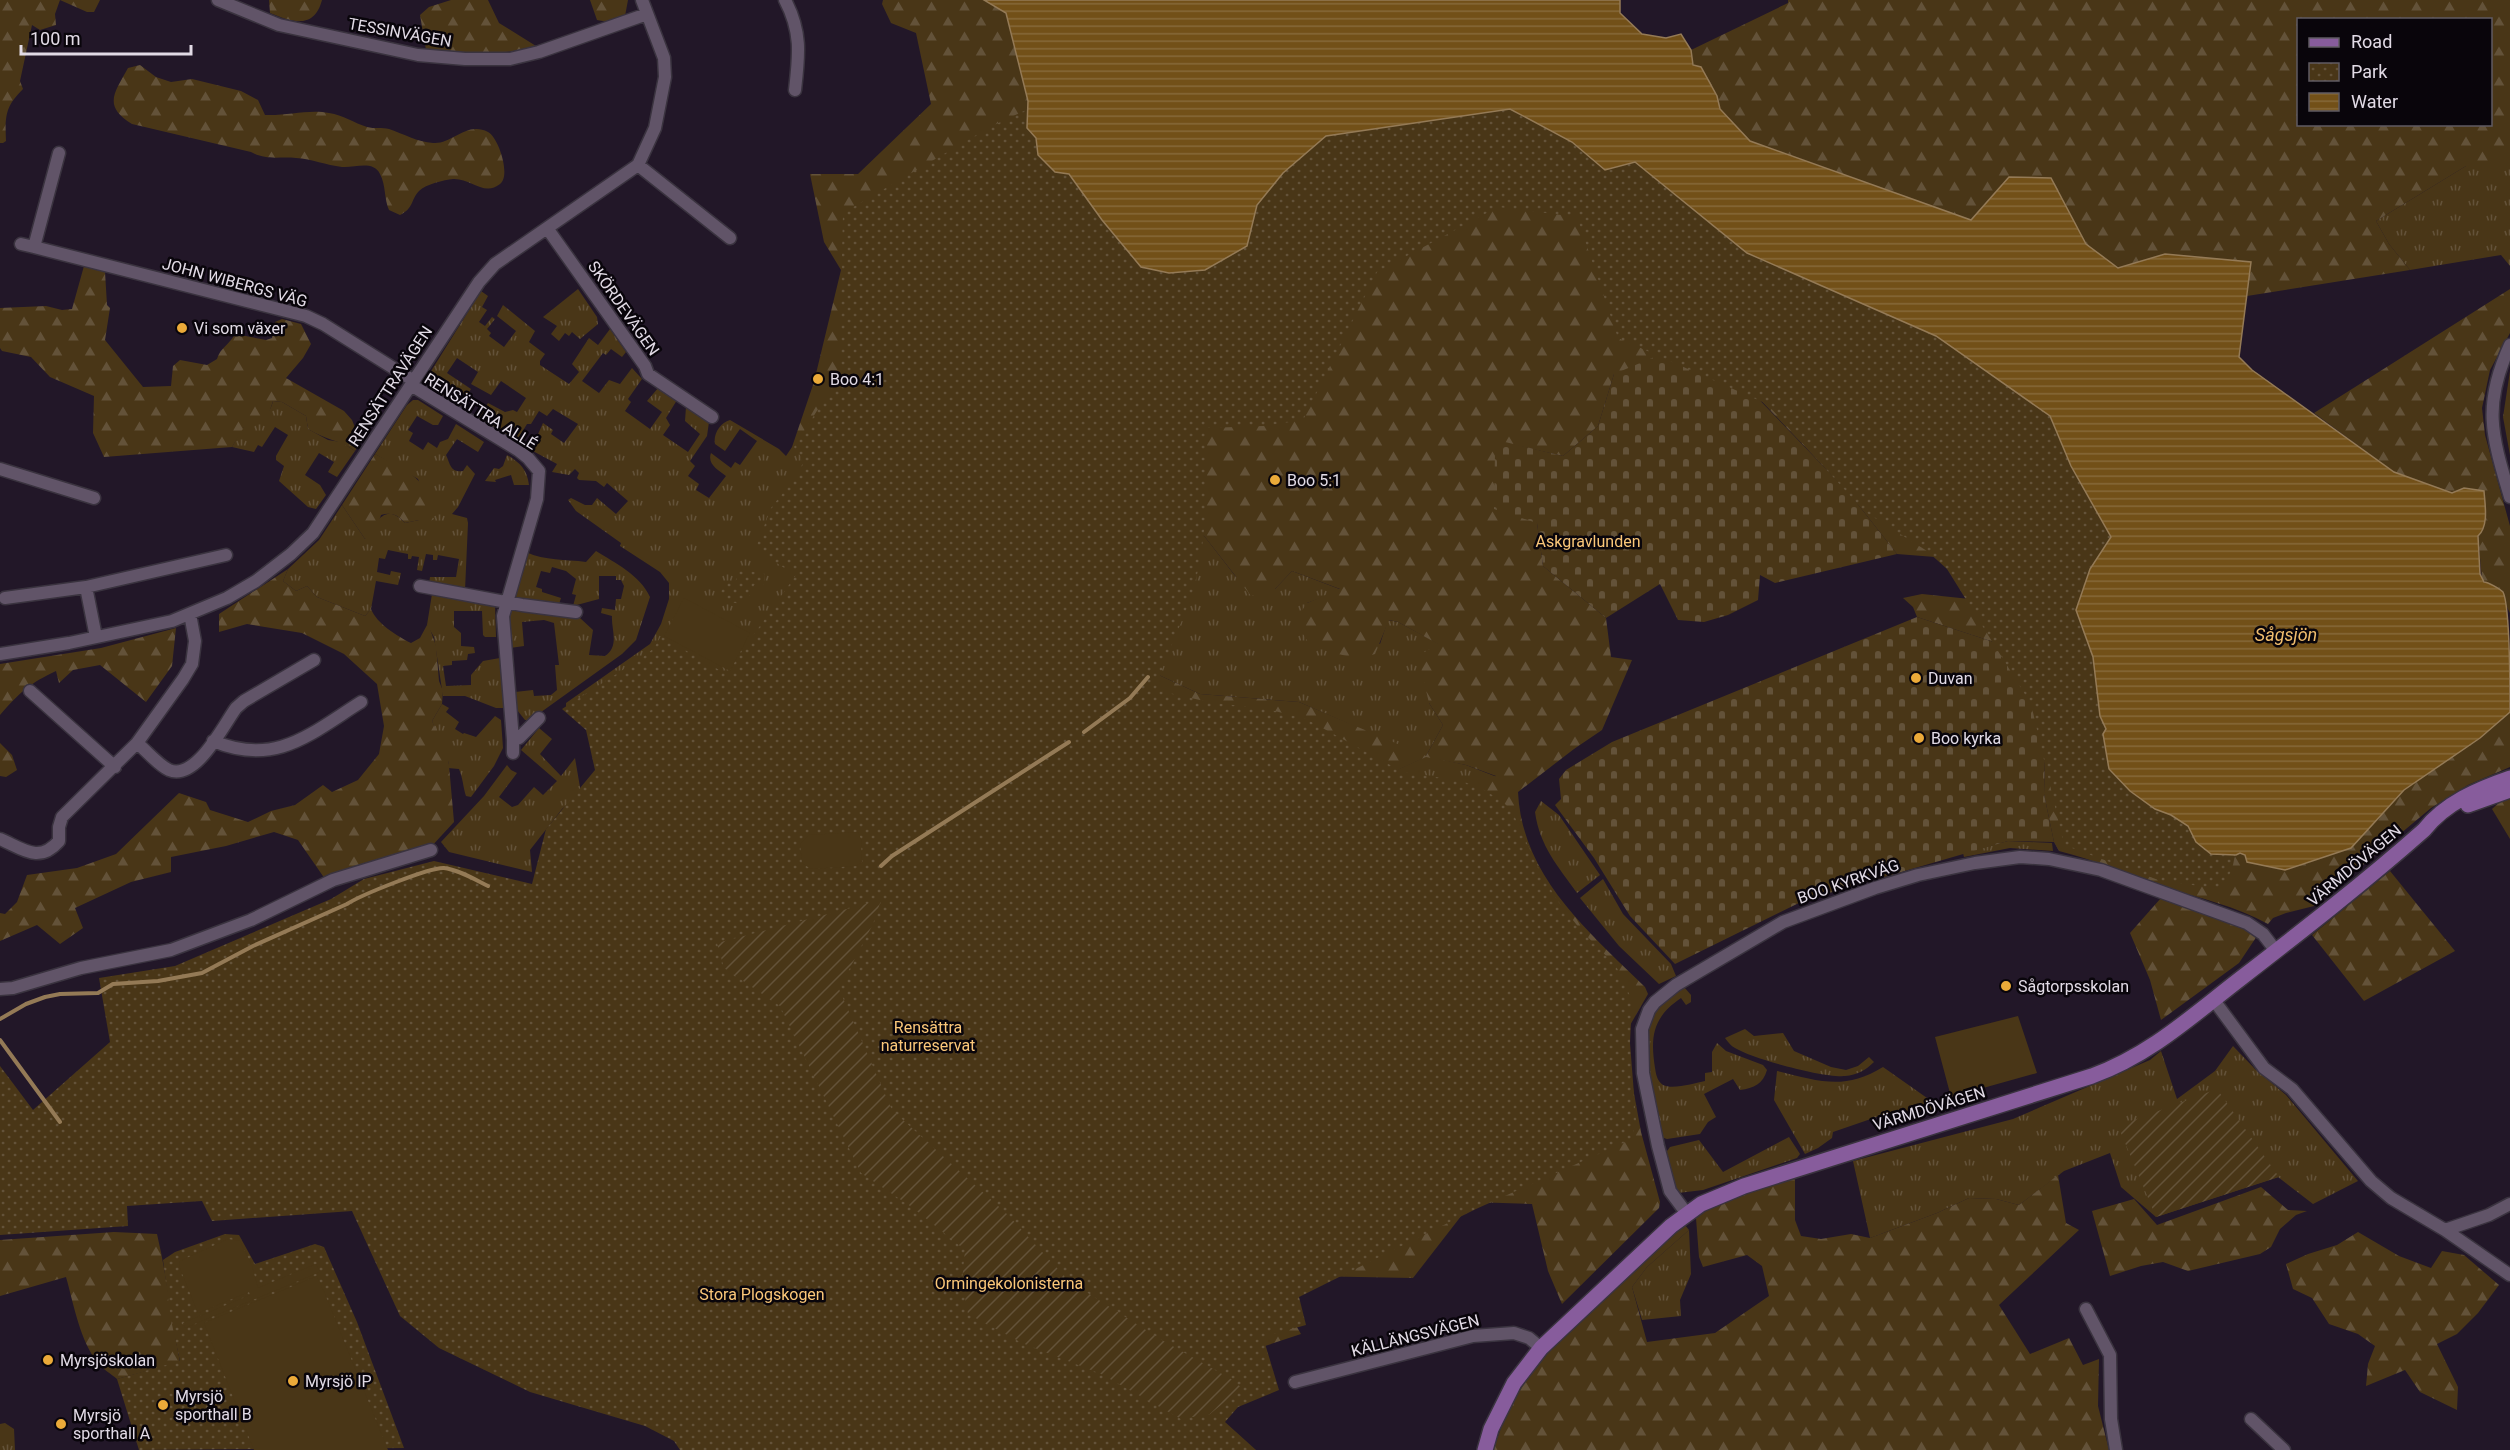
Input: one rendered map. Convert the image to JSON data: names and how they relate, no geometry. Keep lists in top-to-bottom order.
{
  "streets": {
    "main road": ["VÄRMDÖVÄGEN"],
    "street": [
      "TESSINVÄGEN",
      "JOHN WIBERGS VÄG",
      "SKÖRDEVÄGEN",
      "RENSÄTTRAVÄGEN",
      "RENSÄTTRA ALLÉ",
      "BOO KYRKVÄG",
      "KÄLLÄNGSVÄGEN"
    ]
  },
  "crossings": [
    ["JOHN WIBERGS VÄG", "RENSÄTTRAVÄGEN"],
    ["JOHN WIBERGS VÄG", "RENSÄTTRA ALLÉ"],
    ["SKÖRDEVÄGEN", "RENSÄTTRAVÄGEN"],
    ["RENSÄTTRAVÄGEN", "RENSÄTTRA ALLÉ"],
    ["VÄRMDÖVÄGEN", "BOO KYRKVÄG"],
    ["VÄRMDÖVÄGEN", "KÄLLÄNGSVÄGEN"]
  ],
  "water": ["Sågsjön"],
  "parks": [
    "Askgravlunden",
    "Rensättra naturreservat",
    "Ormingekolonisterna",
    "Stora Plogskogen"
  ],
  "places": [
    "Vi som växer",
    "Boo 4:1",
    "Boo 5:1",
    "Duvan",
    "Boo kyrka",
    "Sågtorpsskolan",
    "Myrsjöskolan",
    "Myrsjö IP",
    "Myrsjö sporthall B",
    "Myrsjö sporthall A"
  ],
  "legend": ["Road", "Park", "Water"],
  "scale_bar": "100 m"
}
